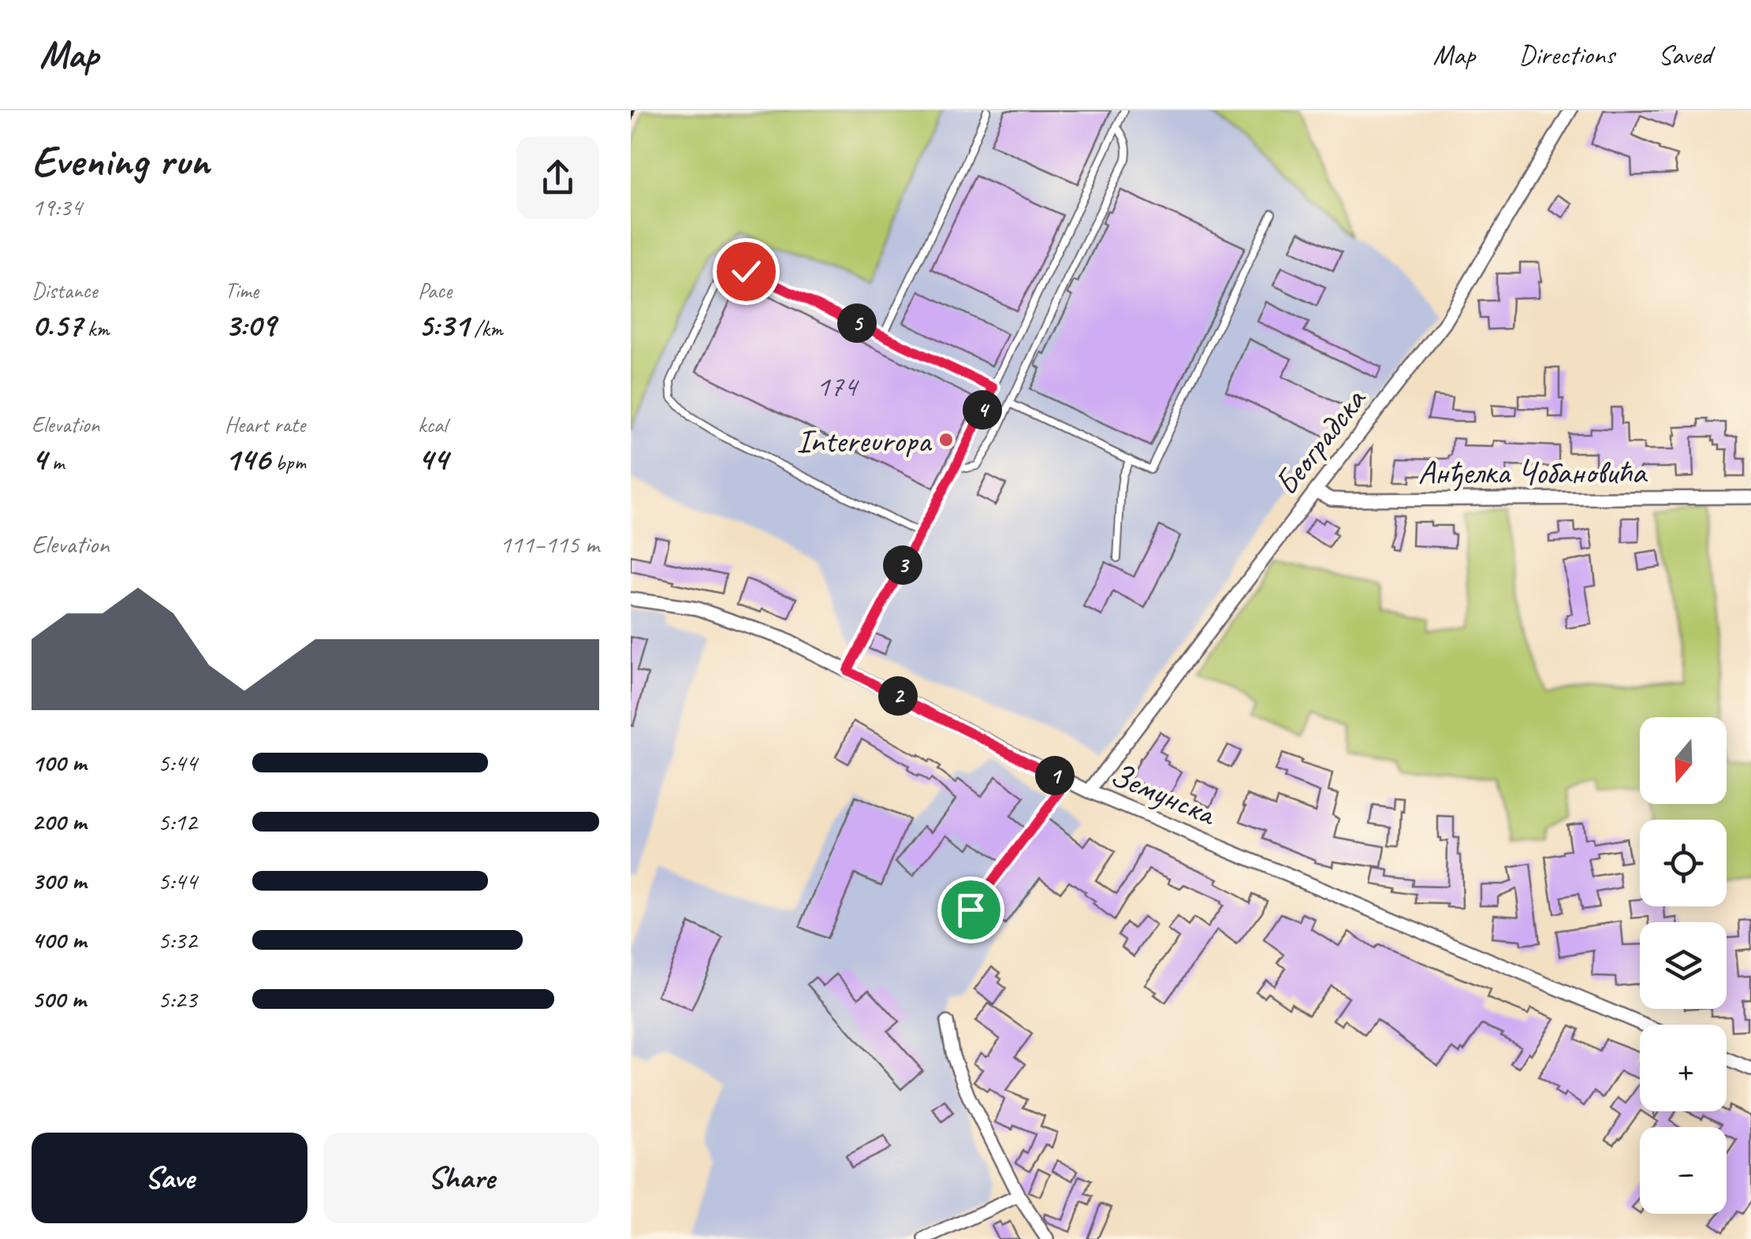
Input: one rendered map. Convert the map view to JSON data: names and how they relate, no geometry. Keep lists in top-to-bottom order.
{
  "streets": {
    "street": ["Београдска", "Анђелка Чобановића", "Земунска"]
  },
  "crossings": [
    ["Београдска", "Анђелка Чобановића"],
    ["Београдска", "Земунска"]
  ],
  "places": ["Intereuropa"],
  "house_numbers": ["174"],
  "north": "bottom",
  "page": {
    "header": "Map",
    "nav": ["Map", "Directions", "Saved"],
    "heading": ["Evening run", "19:34"],
    "stats": [
      ["Distance", "0.57 km"],
      ["Time", "3:09"],
      ["Pace", "5:31 /km"],
      ["Elevation", "4 m"],
      ["Heart rate", "146 bpm"],
      ["kcal", "44"]
    ],
    "pins": [
      "5",
      "4",
      "3",
      "2",
      "1"
    ],
    "chart": ["Elevation", "111–115 m"],
    "map_buttons": ["+", "−"],
    "list": [
      {
        "name": "100 m",
        "note": "5:44"
      },
      {
        "name": "200 m",
        "note": "5:12"
      },
      {
        "name": "300 m",
        "note": "5:44"
      },
      {
        "name": "400 m",
        "note": "5:32"
      },
      {
        "name": "500 m",
        "note": "5:23"
      }
    ],
    "buttons": ["Save", "Share"]
  }
}
